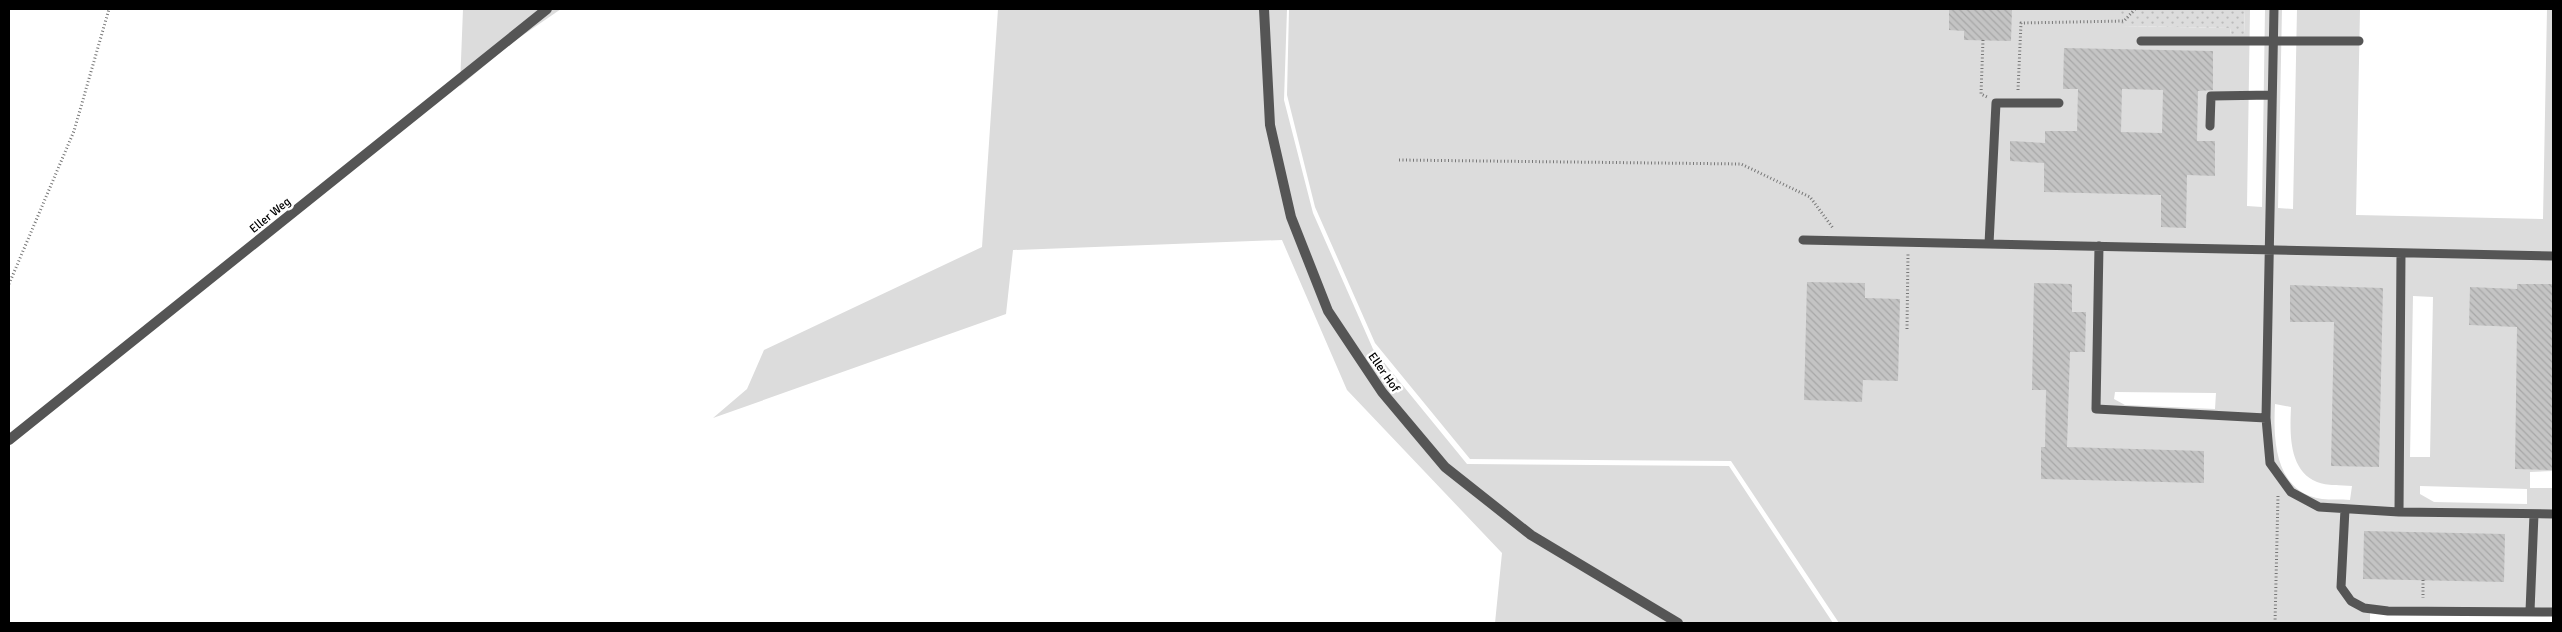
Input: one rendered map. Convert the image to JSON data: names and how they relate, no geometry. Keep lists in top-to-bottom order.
{
  "streets": {
    "street": ["Eller Weg", "Eller Hof"]
  }
}
